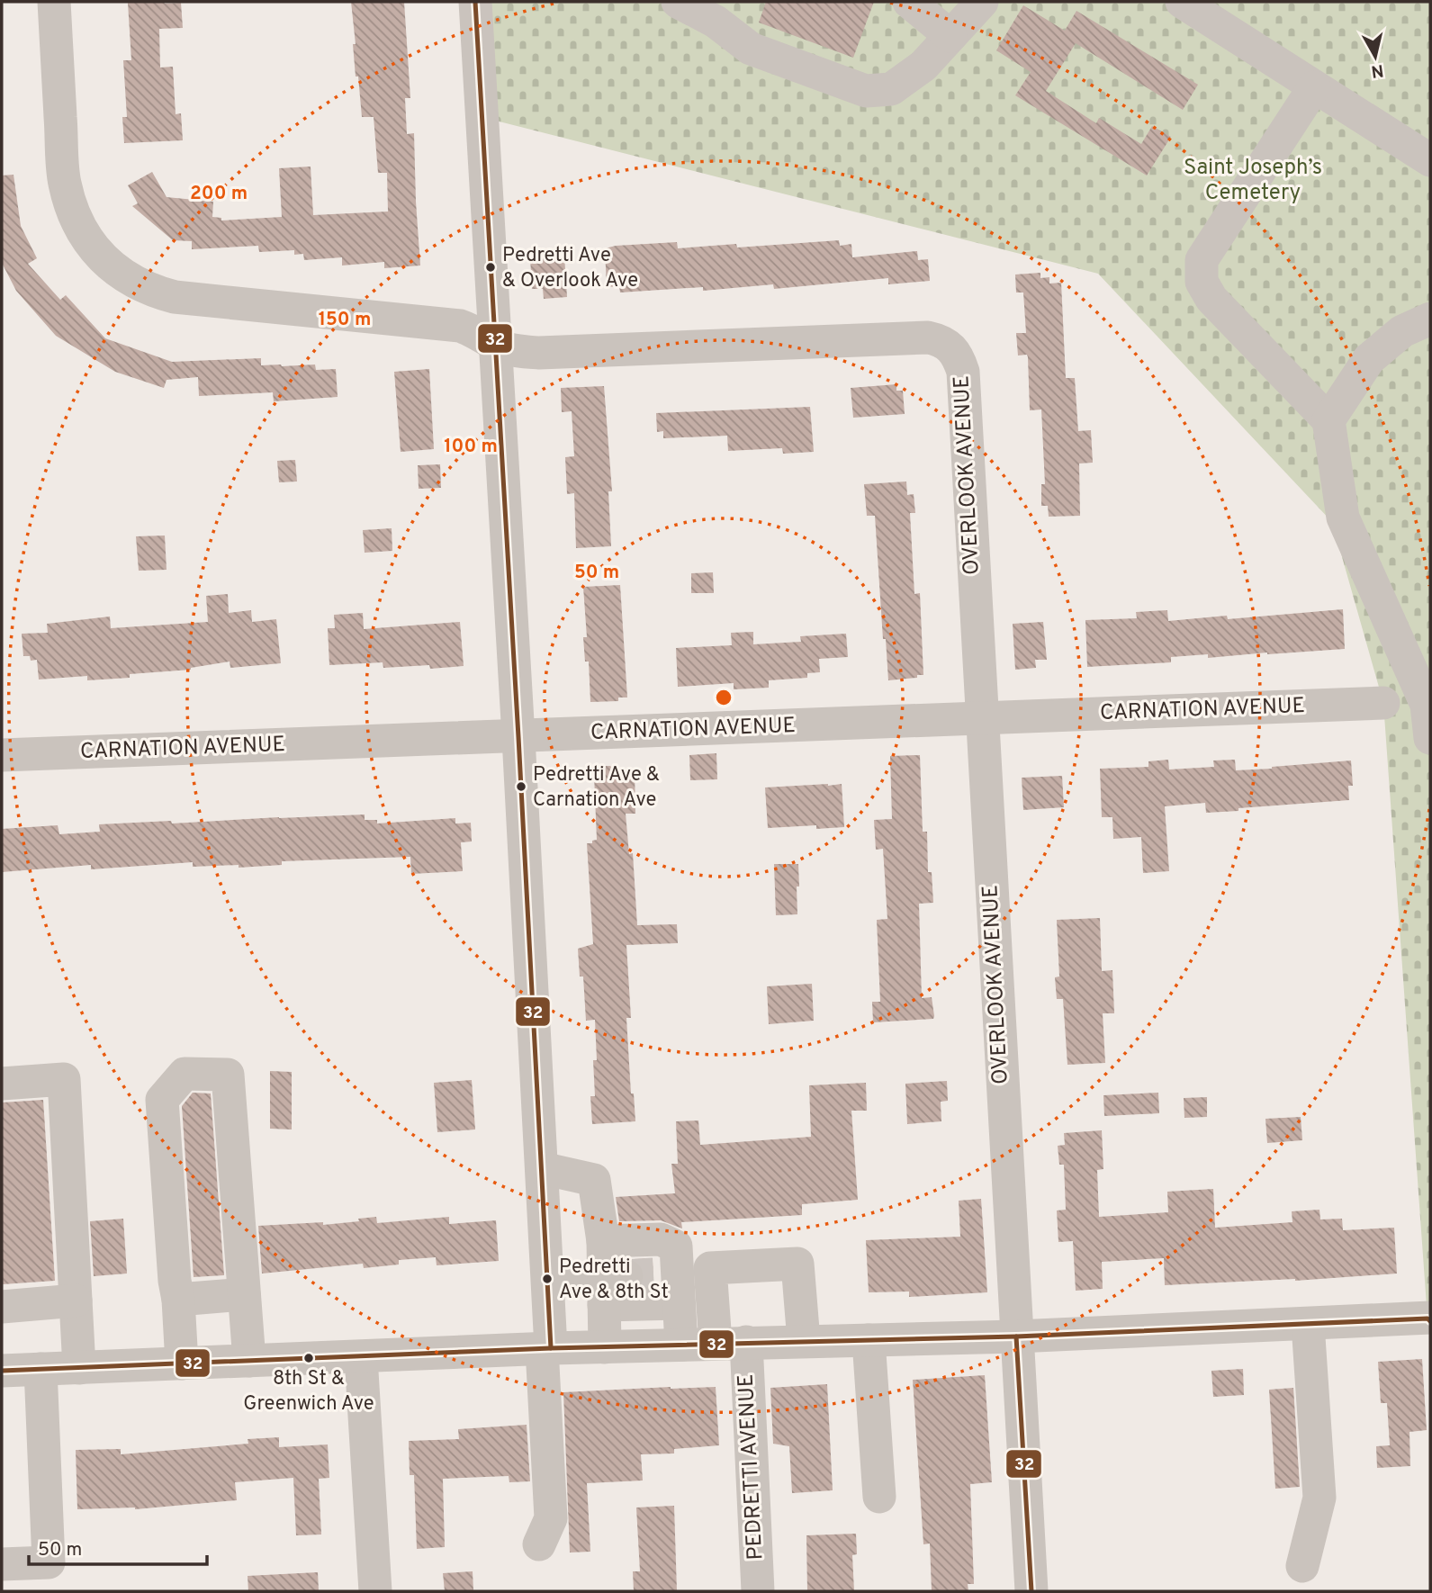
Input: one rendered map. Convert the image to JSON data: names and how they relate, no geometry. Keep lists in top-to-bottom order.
{
  "streets": {
    "street": ["OVERLOOK AVENUE", "CARNATION AVENUE", "PEDRETTI AVENUE"]
  },
  "crossings": [
    ["OVERLOOK AVENUE", "CARNATION AVENUE"]
  ],
  "parks": ["Saint Joseph’s Cemetery"],
  "places": [
    "Pedretti Ave & Overlook Ave",
    "Pedretti Ave & Carnation Ave",
    "Pedretti Ave & 8th St",
    "8th St & Greenwich Ave"
  ],
  "lines": ["transit line 32"],
  "scale_bar": "50 m",
  "north": "bottom",
  "rings": [
    "200 m",
    "150 m",
    "100 m",
    "50 m"
  ]
}
